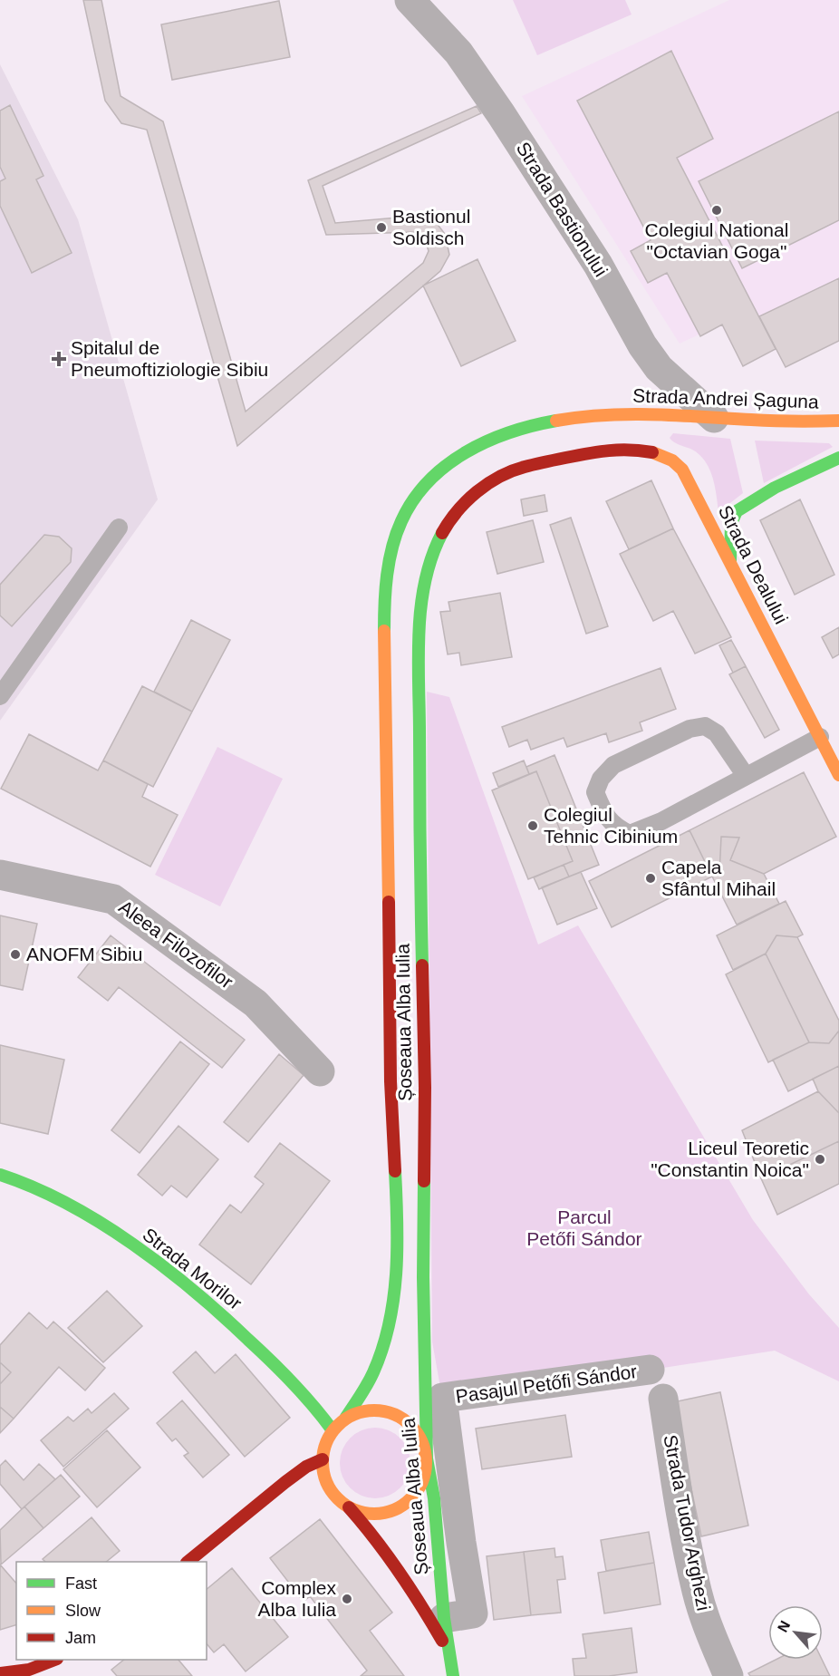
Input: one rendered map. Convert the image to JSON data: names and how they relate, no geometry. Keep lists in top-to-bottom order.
{
  "streets": {
    "main road": [
      "Strada Andrei Șaguna",
      "Strada Dealului",
      "Șoseaua Alba Iulia",
      "Strada Morilor"
    ],
    "street": [
      "Strada Bastionului",
      "Aleea Filozofilor",
      "Pasajul Petőfi Sándor",
      "Strada Tudor Arghezi"
    ]
  },
  "crossings": [
    ["Strada Bastionului", "Strada Andrei Șaguna"],
    ["Strada Andrei Șaguna", "Șoseaua Alba Iulia"],
    ["Strada Dealului", "Șoseaua Alba Iulia"],
    ["Șoseaua Alba Iulia", "Strada Morilor"],
    ["Șoseaua Alba Iulia", "Pasajul Petőfi Sándor"]
  ],
  "parks": ["Parcul Petőfi Sándor"],
  "places": {
    "other": [
      "Colegiul National \"Octavian Goga\"",
      "Bastionul Soldisch",
      "Colegiul Tehnic Cibinium",
      "Capela Sfântul Mihail",
      "ANOFM Sibiu",
      "Liceul Teoretic \"Constantin Noica\"",
      "Complex Alba Iulia"
    ],
    "health": ["Spitalul de Pneumoftiziologie Sibiu"]
  },
  "legend": ["Fast", "Slow", "Jam"],
  "north": "top left"
}
